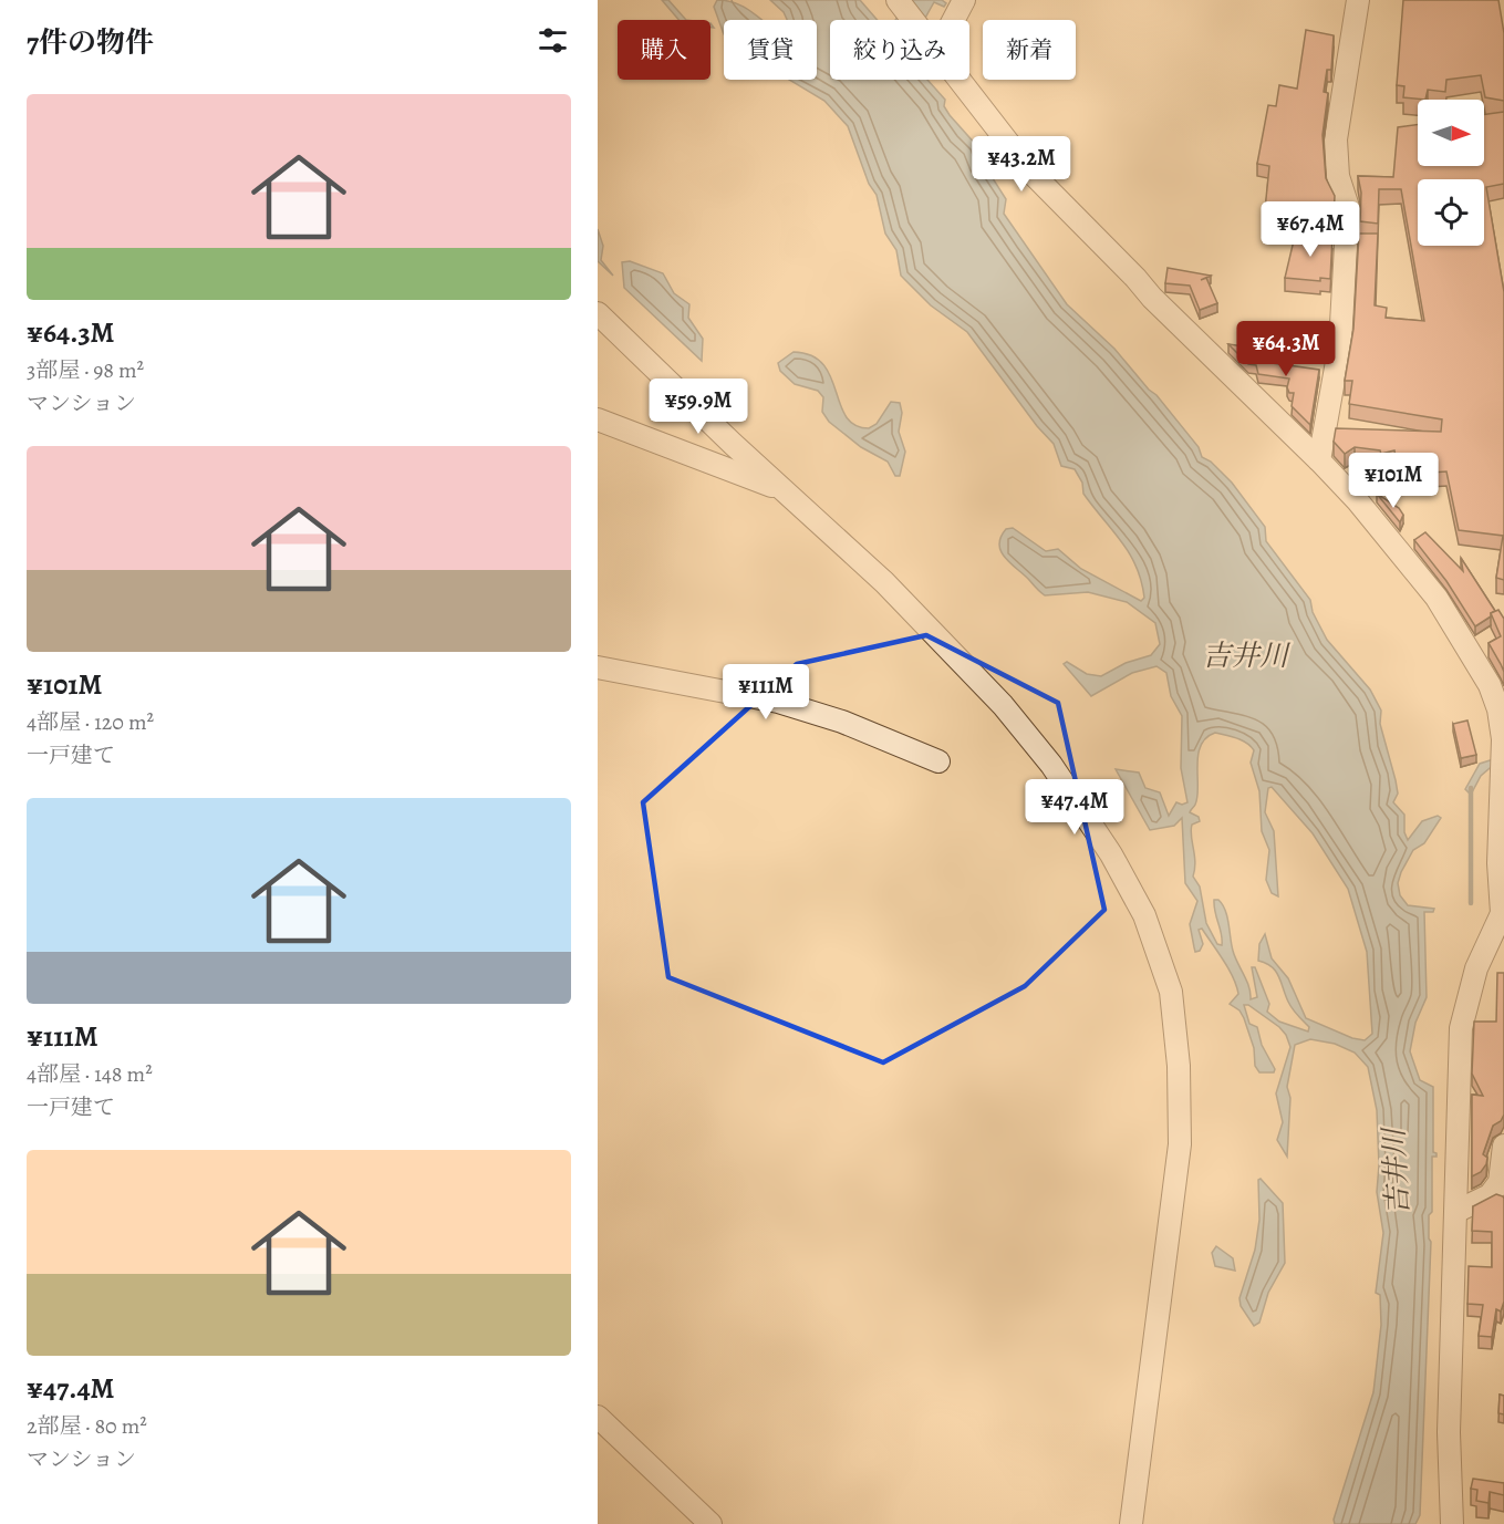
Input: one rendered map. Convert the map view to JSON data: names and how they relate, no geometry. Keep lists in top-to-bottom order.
{
  "water": ["吉井川"],
  "north": "right",
  "page": {
    "heading": "7件の物件",
    "chip": [
      "購入",
      "賃貸",
      "絞り込み",
      "新着"
    ],
    "list": [
      {
        "name": "¥64.3M",
        "note": "3部屋 · 98 m² · マンション"
      },
      {
        "name": "¥101M",
        "note": "4部屋 · 120 m² · 一戸建て"
      },
      {
        "name": "¥111M",
        "note": "4部屋 · 148 m² · 一戸建て"
      },
      {
        "name": "¥47.4M",
        "note": "2部屋 · 80 m² · マンション"
      }
    ],
    "price": [
      "¥43.2M",
      "¥67.4M",
      "¥64.3M",
      "¥59.9M",
      "¥101M",
      "¥111M",
      "¥47.4M"
    ]
  }
}
